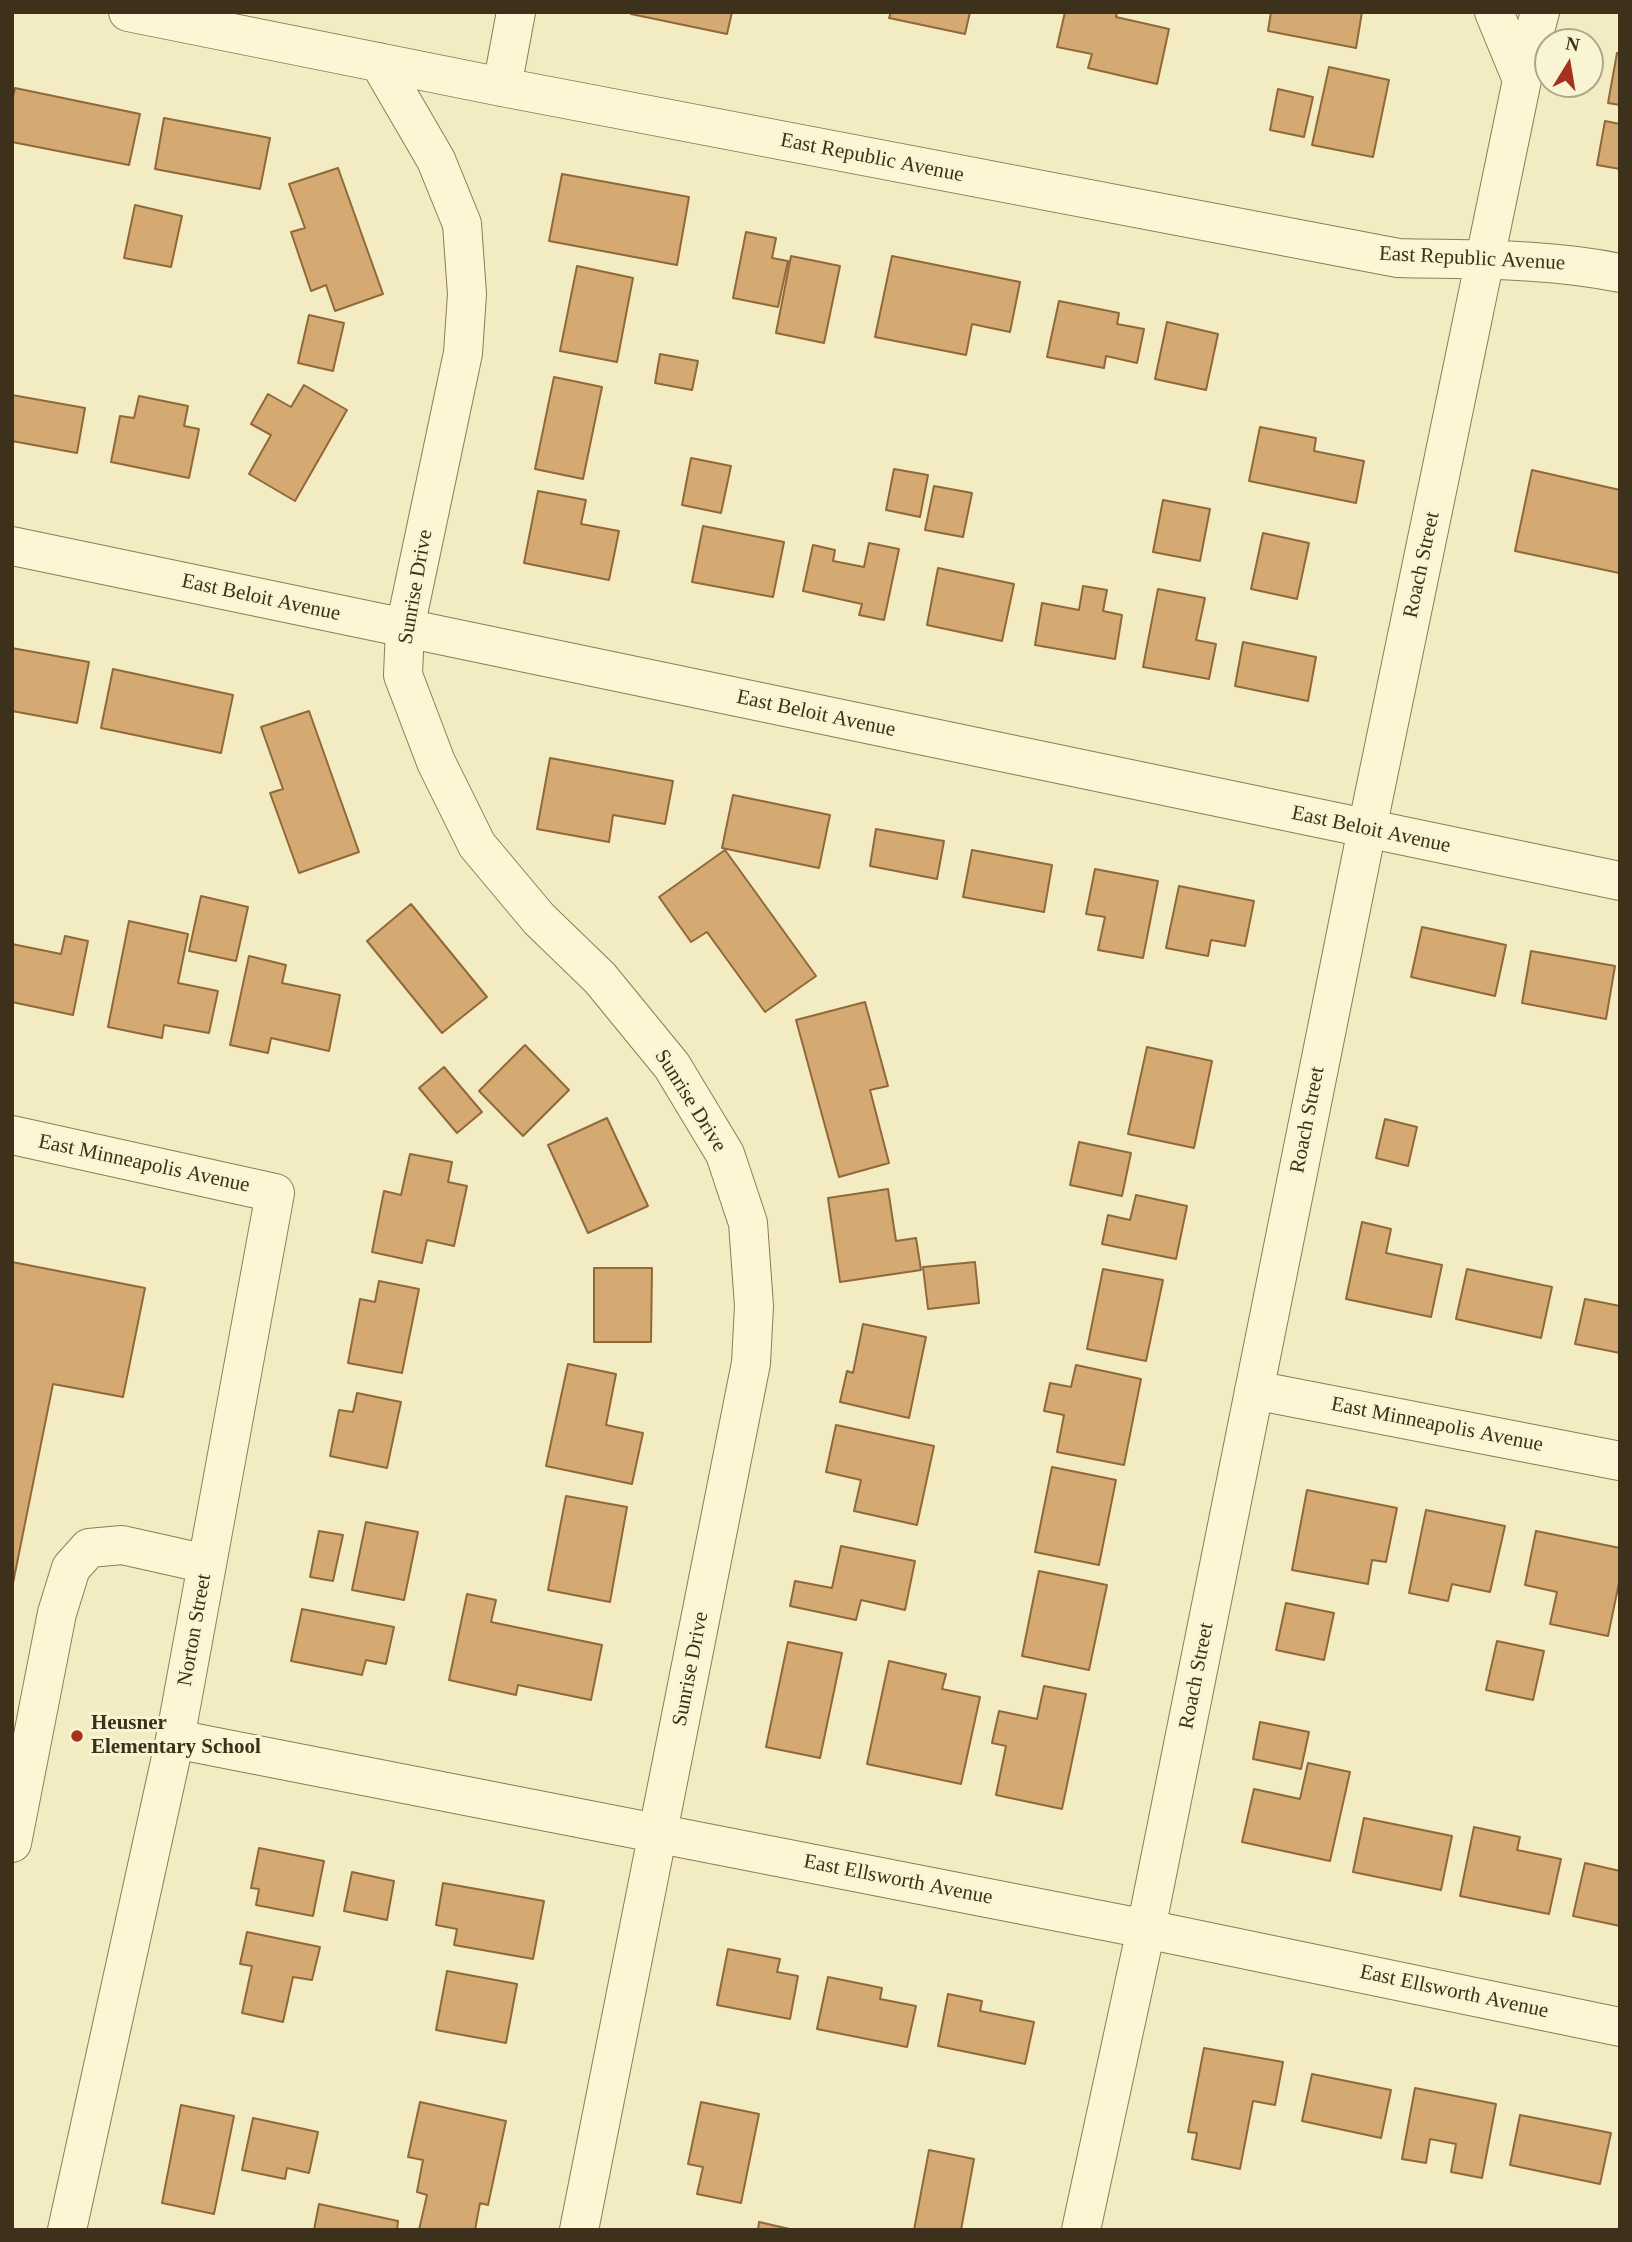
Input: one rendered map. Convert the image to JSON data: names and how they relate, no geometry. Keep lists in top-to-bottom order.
{
  "streets": {
    "street": [
      "East Republic Avenue",
      "Roach Street",
      "Sunrise Drive",
      "East Beloit Avenue",
      "East Minneapolis Avenue",
      "Norton Street",
      "East Ellsworth Avenue"
    ]
  },
  "crossings": [
    ["East Republic Avenue", "Roach Street"],
    ["East Republic Avenue", "Sunrise Drive"],
    ["Roach Street", "East Beloit Avenue"],
    ["Roach Street", "East Minneapolis Avenue"],
    ["Roach Street", "East Ellsworth Avenue"],
    ["Sunrise Drive", "East Beloit Avenue"],
    ["Sunrise Drive", "East Ellsworth Avenue"],
    ["East Minneapolis Avenue", "Norton Street"],
    ["Norton Street", "East Ellsworth Avenue"]
  ],
  "places": ["Heusner Elementary School"],
  "north": "top"
}
